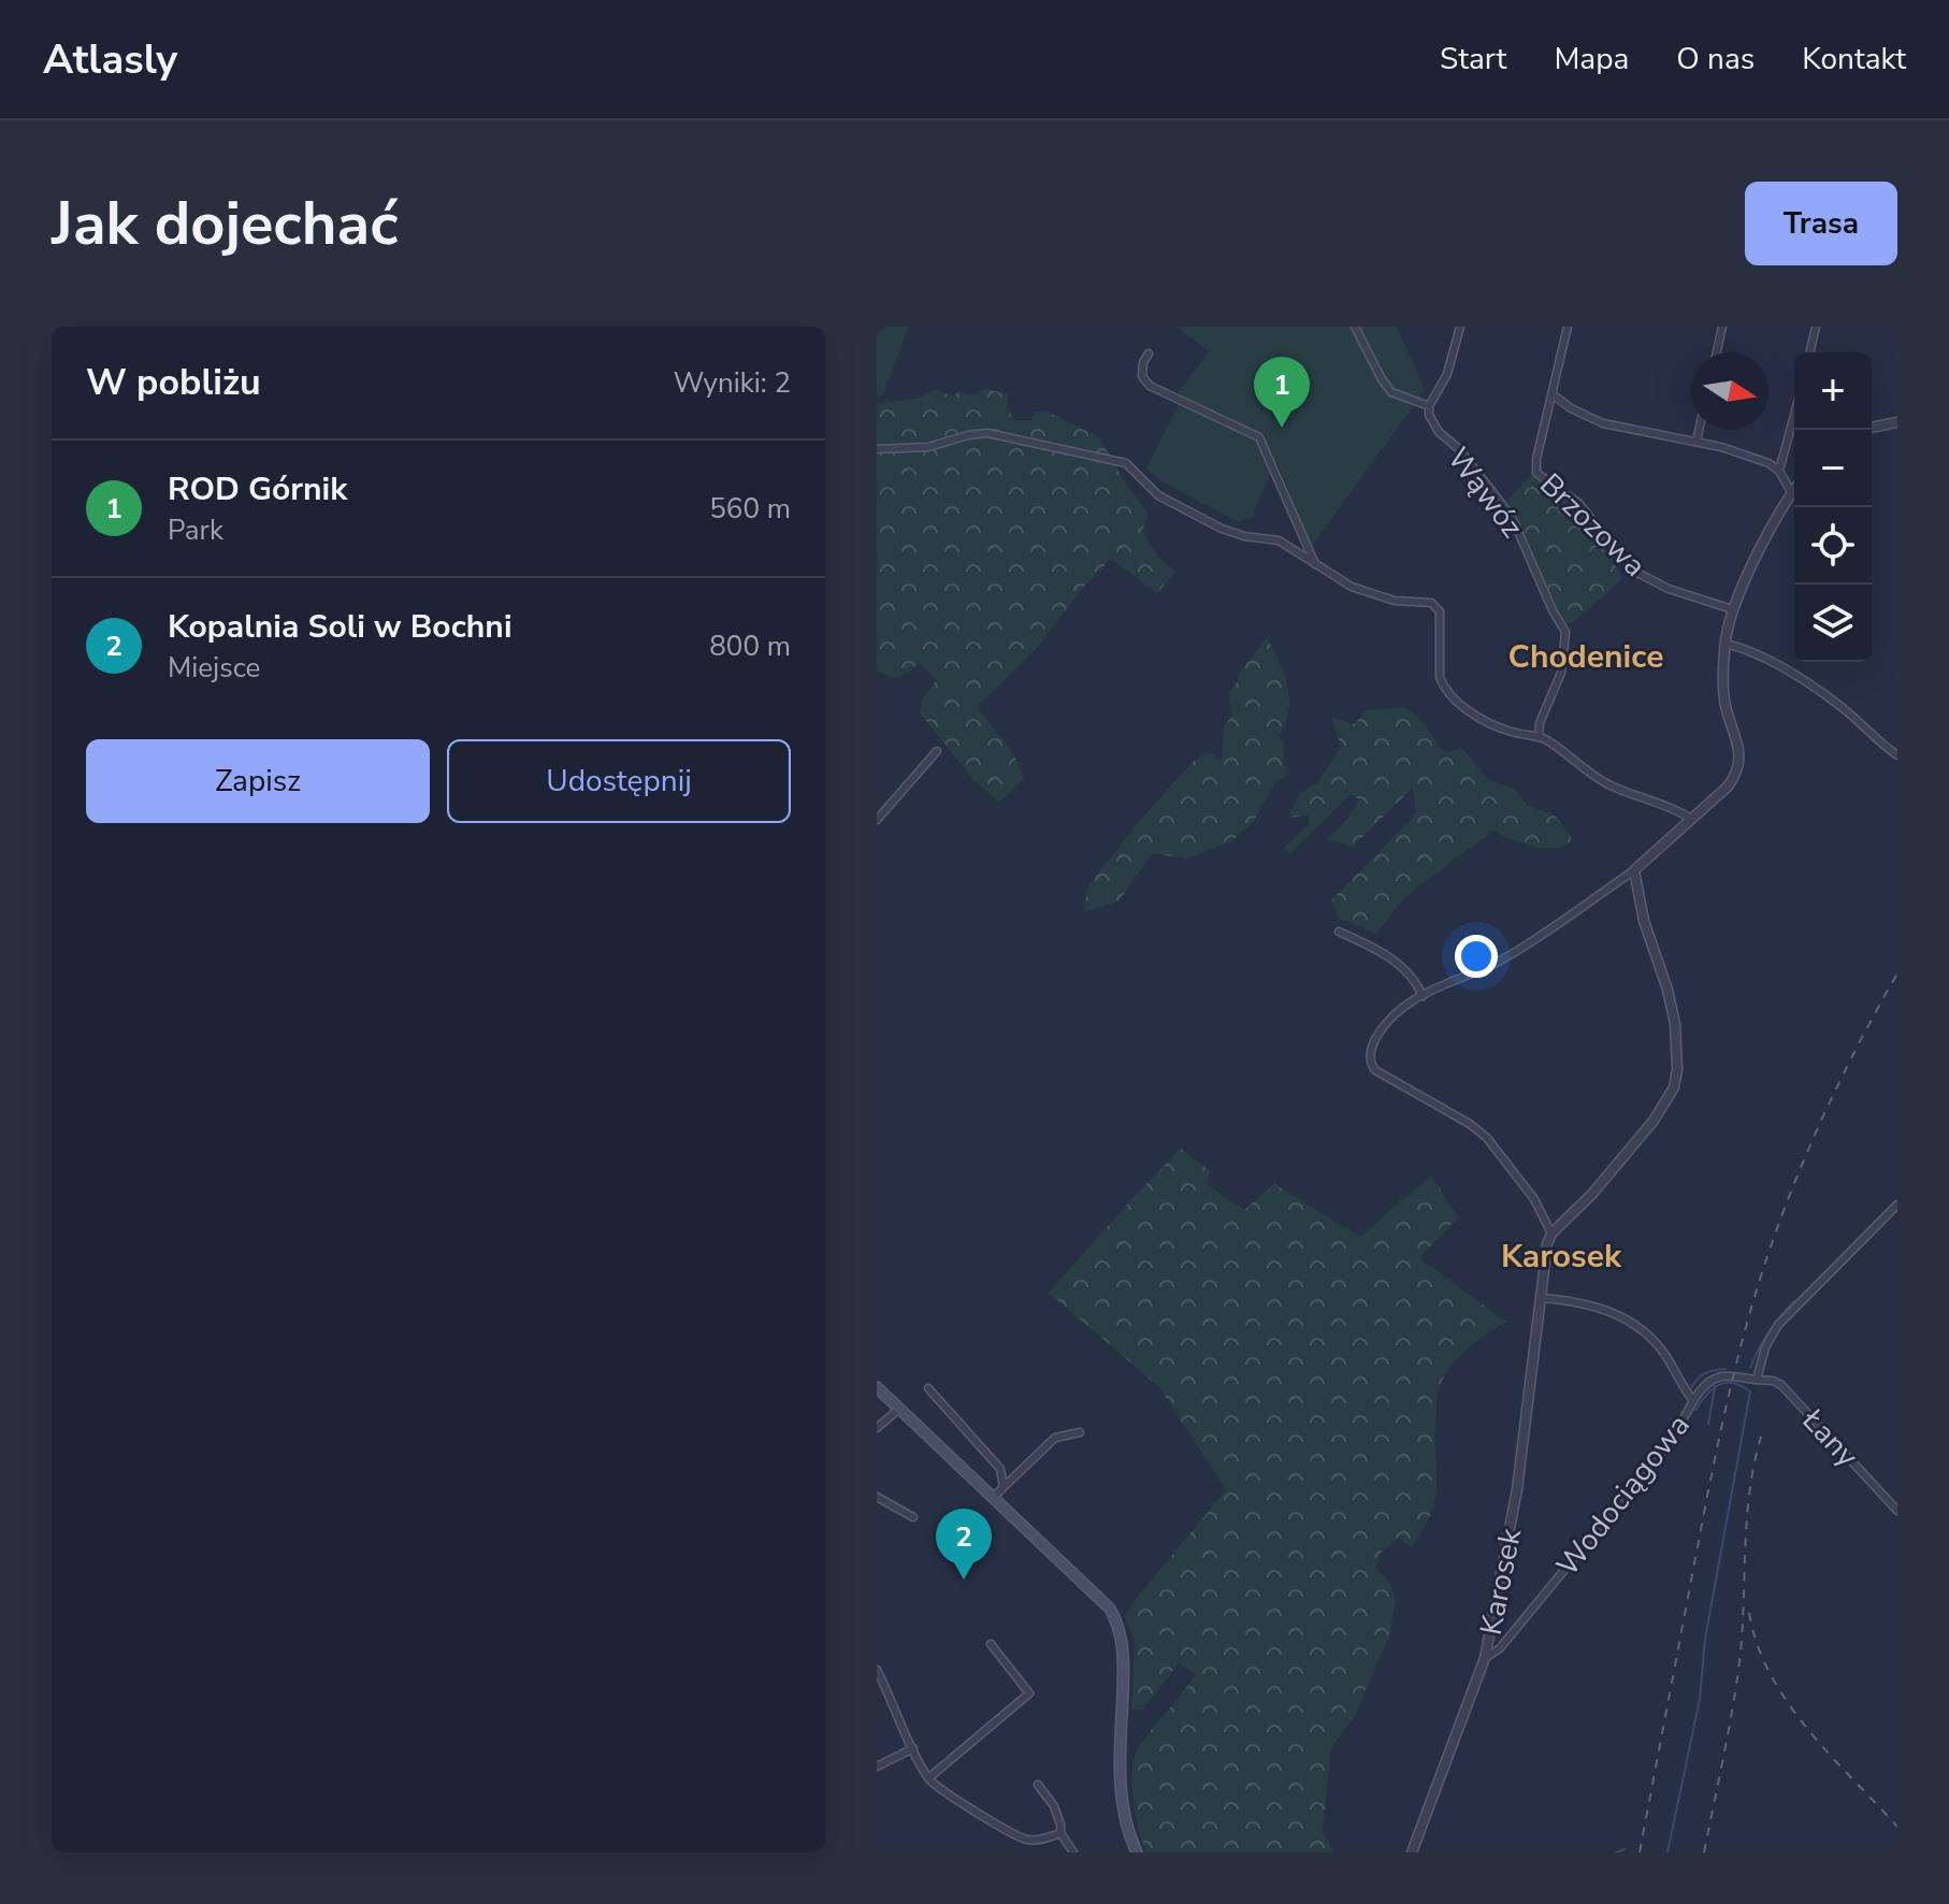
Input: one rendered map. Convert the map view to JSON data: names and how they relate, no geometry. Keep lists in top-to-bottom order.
{
  "streets": {
    "street": [
      "Wąwóz",
      "Brzozowa",
      "Łany",
      "Wodociągowa",
      "Karosek"
    ]
  },
  "crossings": [
    ["Łany", "Wodociągowa"],
    ["Wodociągowa", "Karosek"]
  ],
  "districts": ["Chodenice", "Karosek"],
  "north": "right",
  "page": {
    "header": "Atlasly",
    "nav": [
      "Start",
      "Mapa",
      "O nas",
      "Kontakt"
    ],
    "buttons": [
      "Trasa",
      ["Zapisz", "Udostępnij"]
    ],
    "title": "Jak dojechać",
    "heading": ["W pobliżu", "Wyniki: 2"],
    "map_buttons": ["+", "−"],
    "pins": ["1", "2"],
    "list": [
      {
        "mark": "1",
        "name": "ROD Górnik",
        "note": "Park",
        "value": "560 m"
      },
      {
        "mark": "2",
        "name": "Kopalnia Soli w Bochni",
        "note": "Miejsce",
        "value": "800 m"
      }
    ]
  }
}
